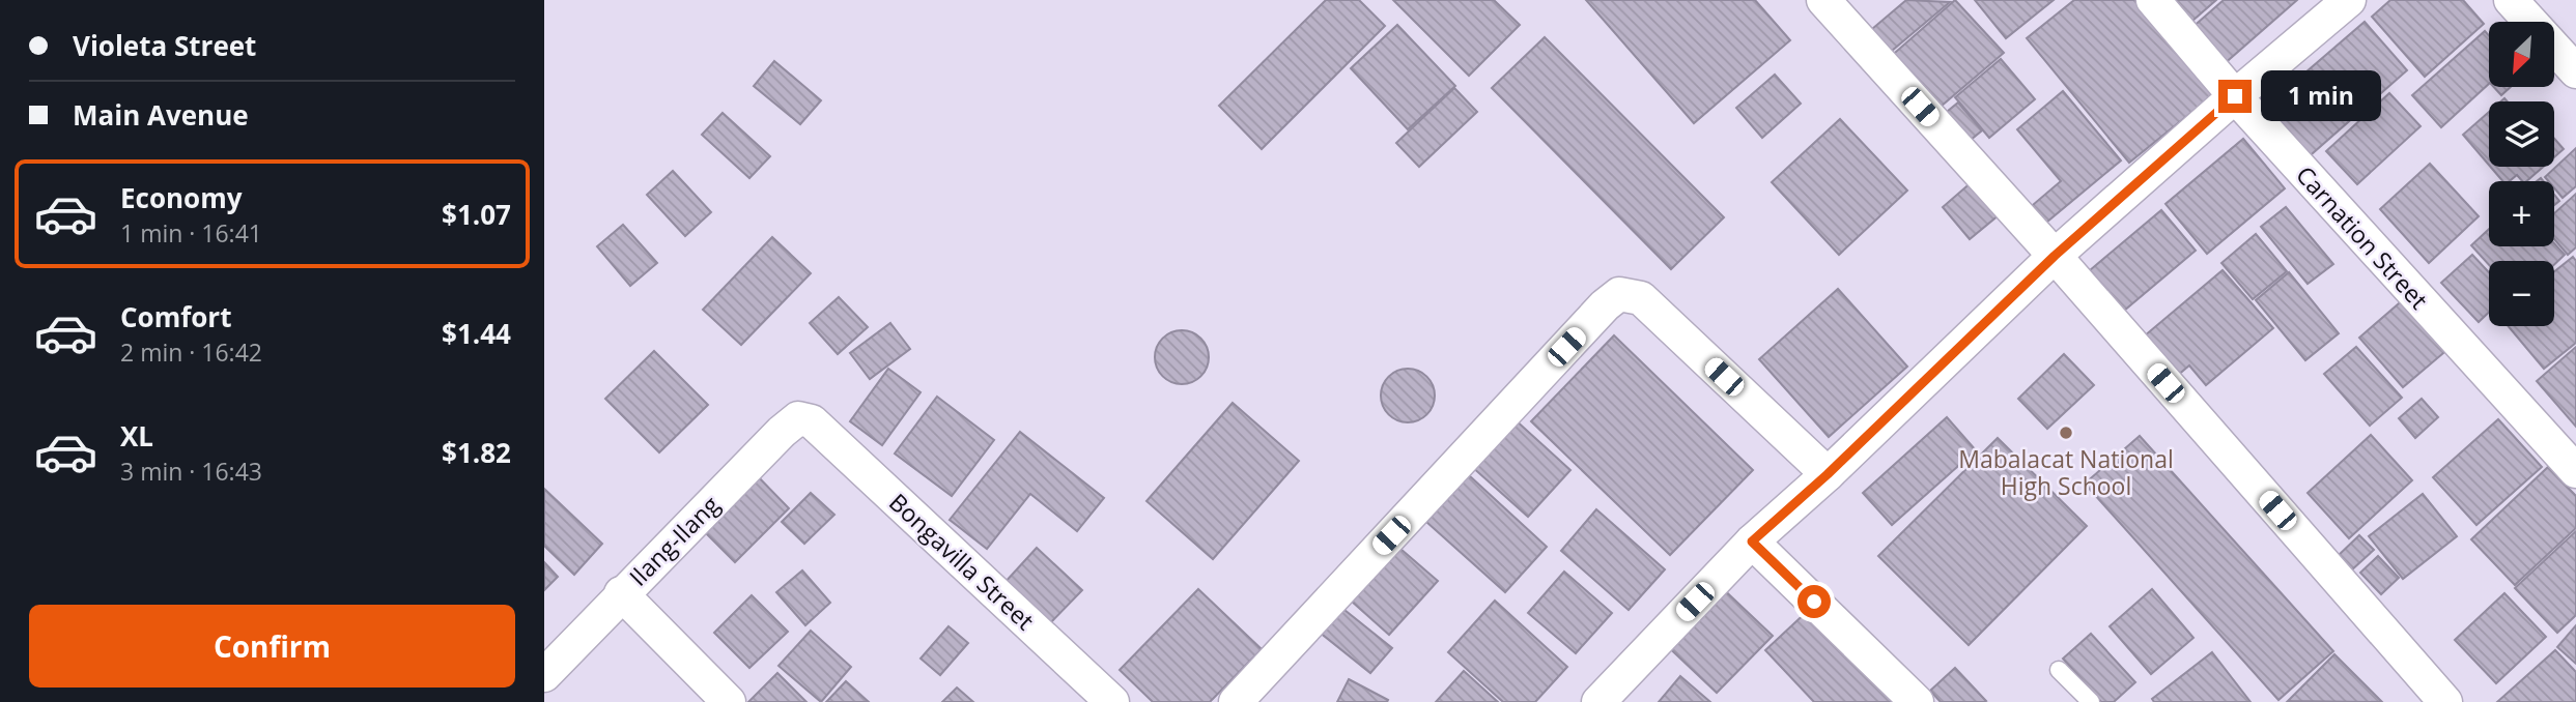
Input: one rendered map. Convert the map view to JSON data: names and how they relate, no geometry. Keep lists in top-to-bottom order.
{
  "streets": {
    "street": ["Carnation Street", "Ilang-Ilang", "Bongavilla Street"]
  },
  "crossings": [
    ["Ilang-Ilang", "Bongavilla Street"]
  ],
  "places": ["Mabalacat National High School"],
  "north": "bottom left",
  "page": {
    "banner": ["Violeta Street", "Main Avenue"],
    "map_buttons": ["+", "−"],
    "bubble": "1 min",
    "list": [
      {
        "name": "Economy",
        "note": "1 min · 16:41",
        "value": "$1.07"
      },
      {
        "name": "Comfort",
        "note": "2 min · 16:42",
        "value": "$1.44"
      },
      {
        "name": "XL",
        "note": "3 min · 16:43",
        "value": "$1.82"
      }
    ],
    "buttons": "Confirm"
  }
}
